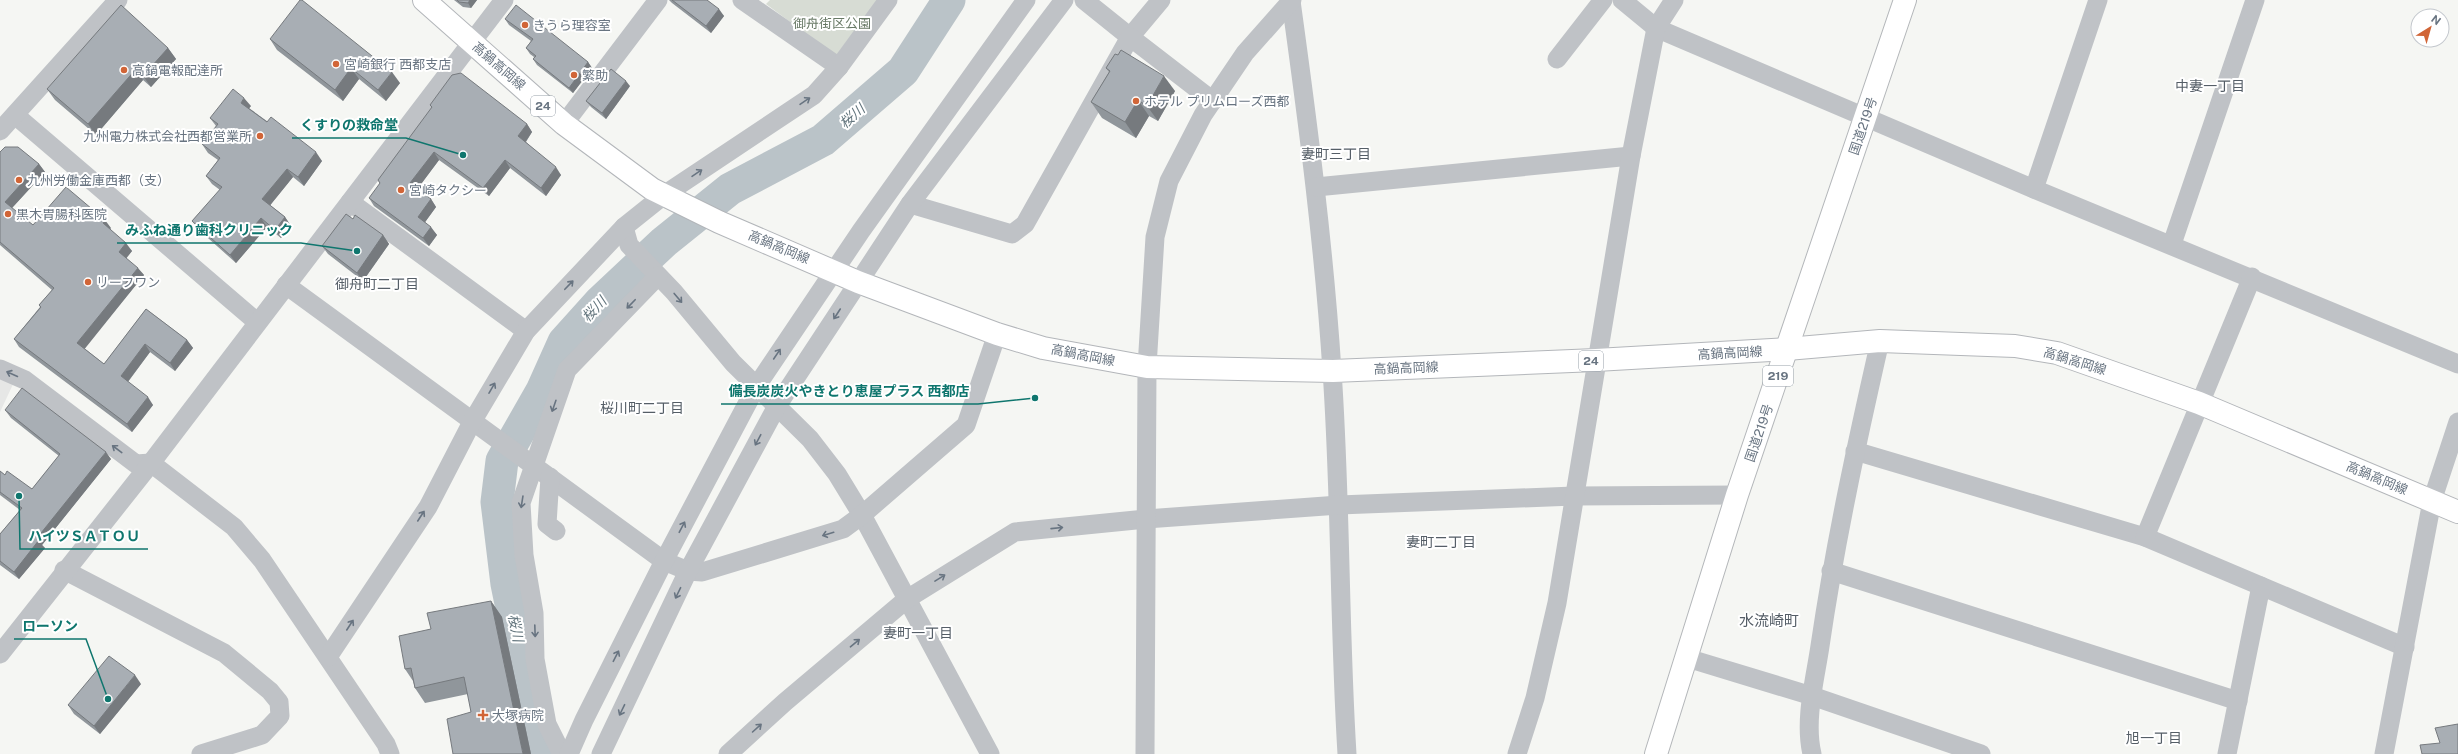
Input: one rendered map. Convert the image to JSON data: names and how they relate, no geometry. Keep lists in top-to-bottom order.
{
  "streets": {
    "main road": [
      "高鍋高岡線",
      "24",
      "国道219号",
      "219"
    ]
  },
  "crossings": [
    ["高鍋高岡線", "国道219号"]
  ],
  "districts": [
    "中妻一丁目",
    "妻町三丁目",
    "御舟町二丁目",
    "桜川町二丁目",
    "妻町二丁目",
    "水流崎町",
    "妻町一丁目",
    "旭一丁目"
  ],
  "water": ["桜川"],
  "parks": ["御舟街区公園"],
  "places": {
    "other": [
      "きうら理容室",
      "宮崎銀行 西都支店",
      "高鍋電報配達所",
      "繁助",
      "ホテル プリムローズ西都",
      "九州電力株式会社西都営業所",
      "くすりの救命堂",
      "九州労働金庫西都（支）",
      "宮崎タクシー",
      "黒木胃腸科医院",
      "みふね通り歯科クリニック",
      "リーフワン",
      "備長炭炭火やきとり恵屋プラス 西都店",
      "ハイツＳＡＴＯＵ",
      "ローソン"
    ],
    "health": ["大塚病院"]
  },
  "north": "top right"
}
